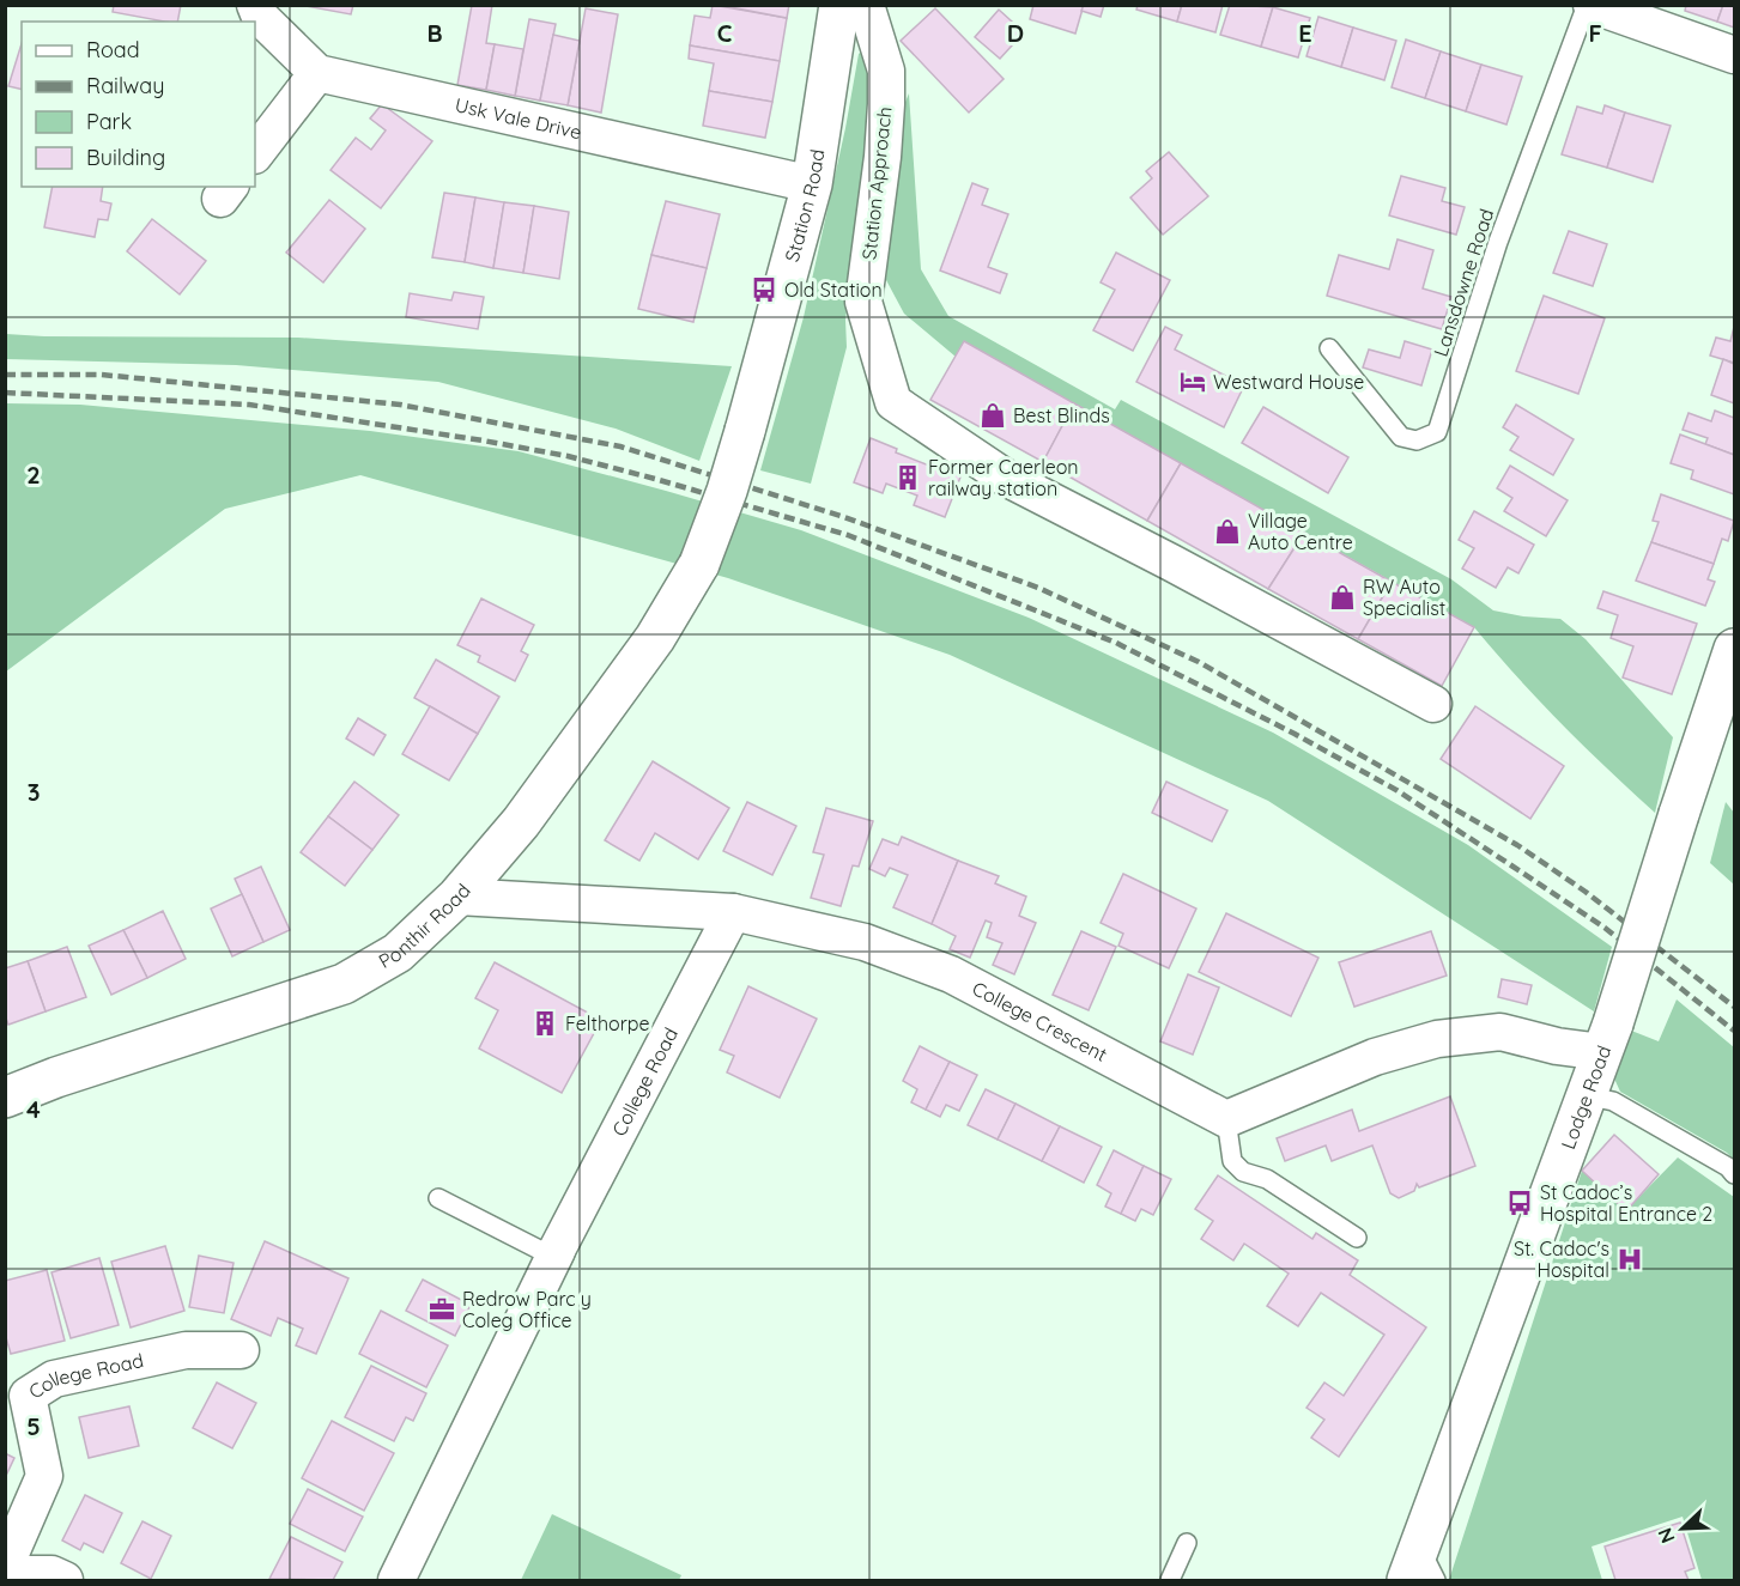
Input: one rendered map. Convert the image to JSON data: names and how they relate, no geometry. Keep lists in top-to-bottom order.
{
  "streets": {
    "main road": ["Station Road", "Ponthir Road", "Lodge Road"],
    "street": [
      "Usk Vale Drive",
      "Station Approach",
      "College Crescent",
      "College Road"
    ],
    "lane": ["Lansdowne Road"]
  },
  "crossings": [
    ["Usk Vale Drive", "Station Road"],
    ["Station Road", "Ponthir Road"],
    ["Ponthir Road", "College Crescent"],
    ["College Crescent", "College Road"]
  ],
  "places": {
    "bus stop": ["Old Station", "St Cadoc’s Hospital Entrance 2"],
    "hotel": ["Westward House"],
    "shop": ["Best Blinds", "Village Auto Centre", "RW Auto Specialist"],
    "building": ["Former Caerleon railway station", "Felthorpe"],
    "hospital": ["St. Cadoc's Hospital"],
    "office": ["Redrow Parc y Coleg Office"]
  },
  "legend": [
    "Road",
    "Railway",
    "Park",
    "Building"
  ],
  "north": "bottom left",
  "grid": {
    "columns": [
      "B",
      "C",
      "D",
      "E",
      "F"
    ],
    "rows": [
      "2",
      "3",
      "4",
      "5"
    ]
  }
}
